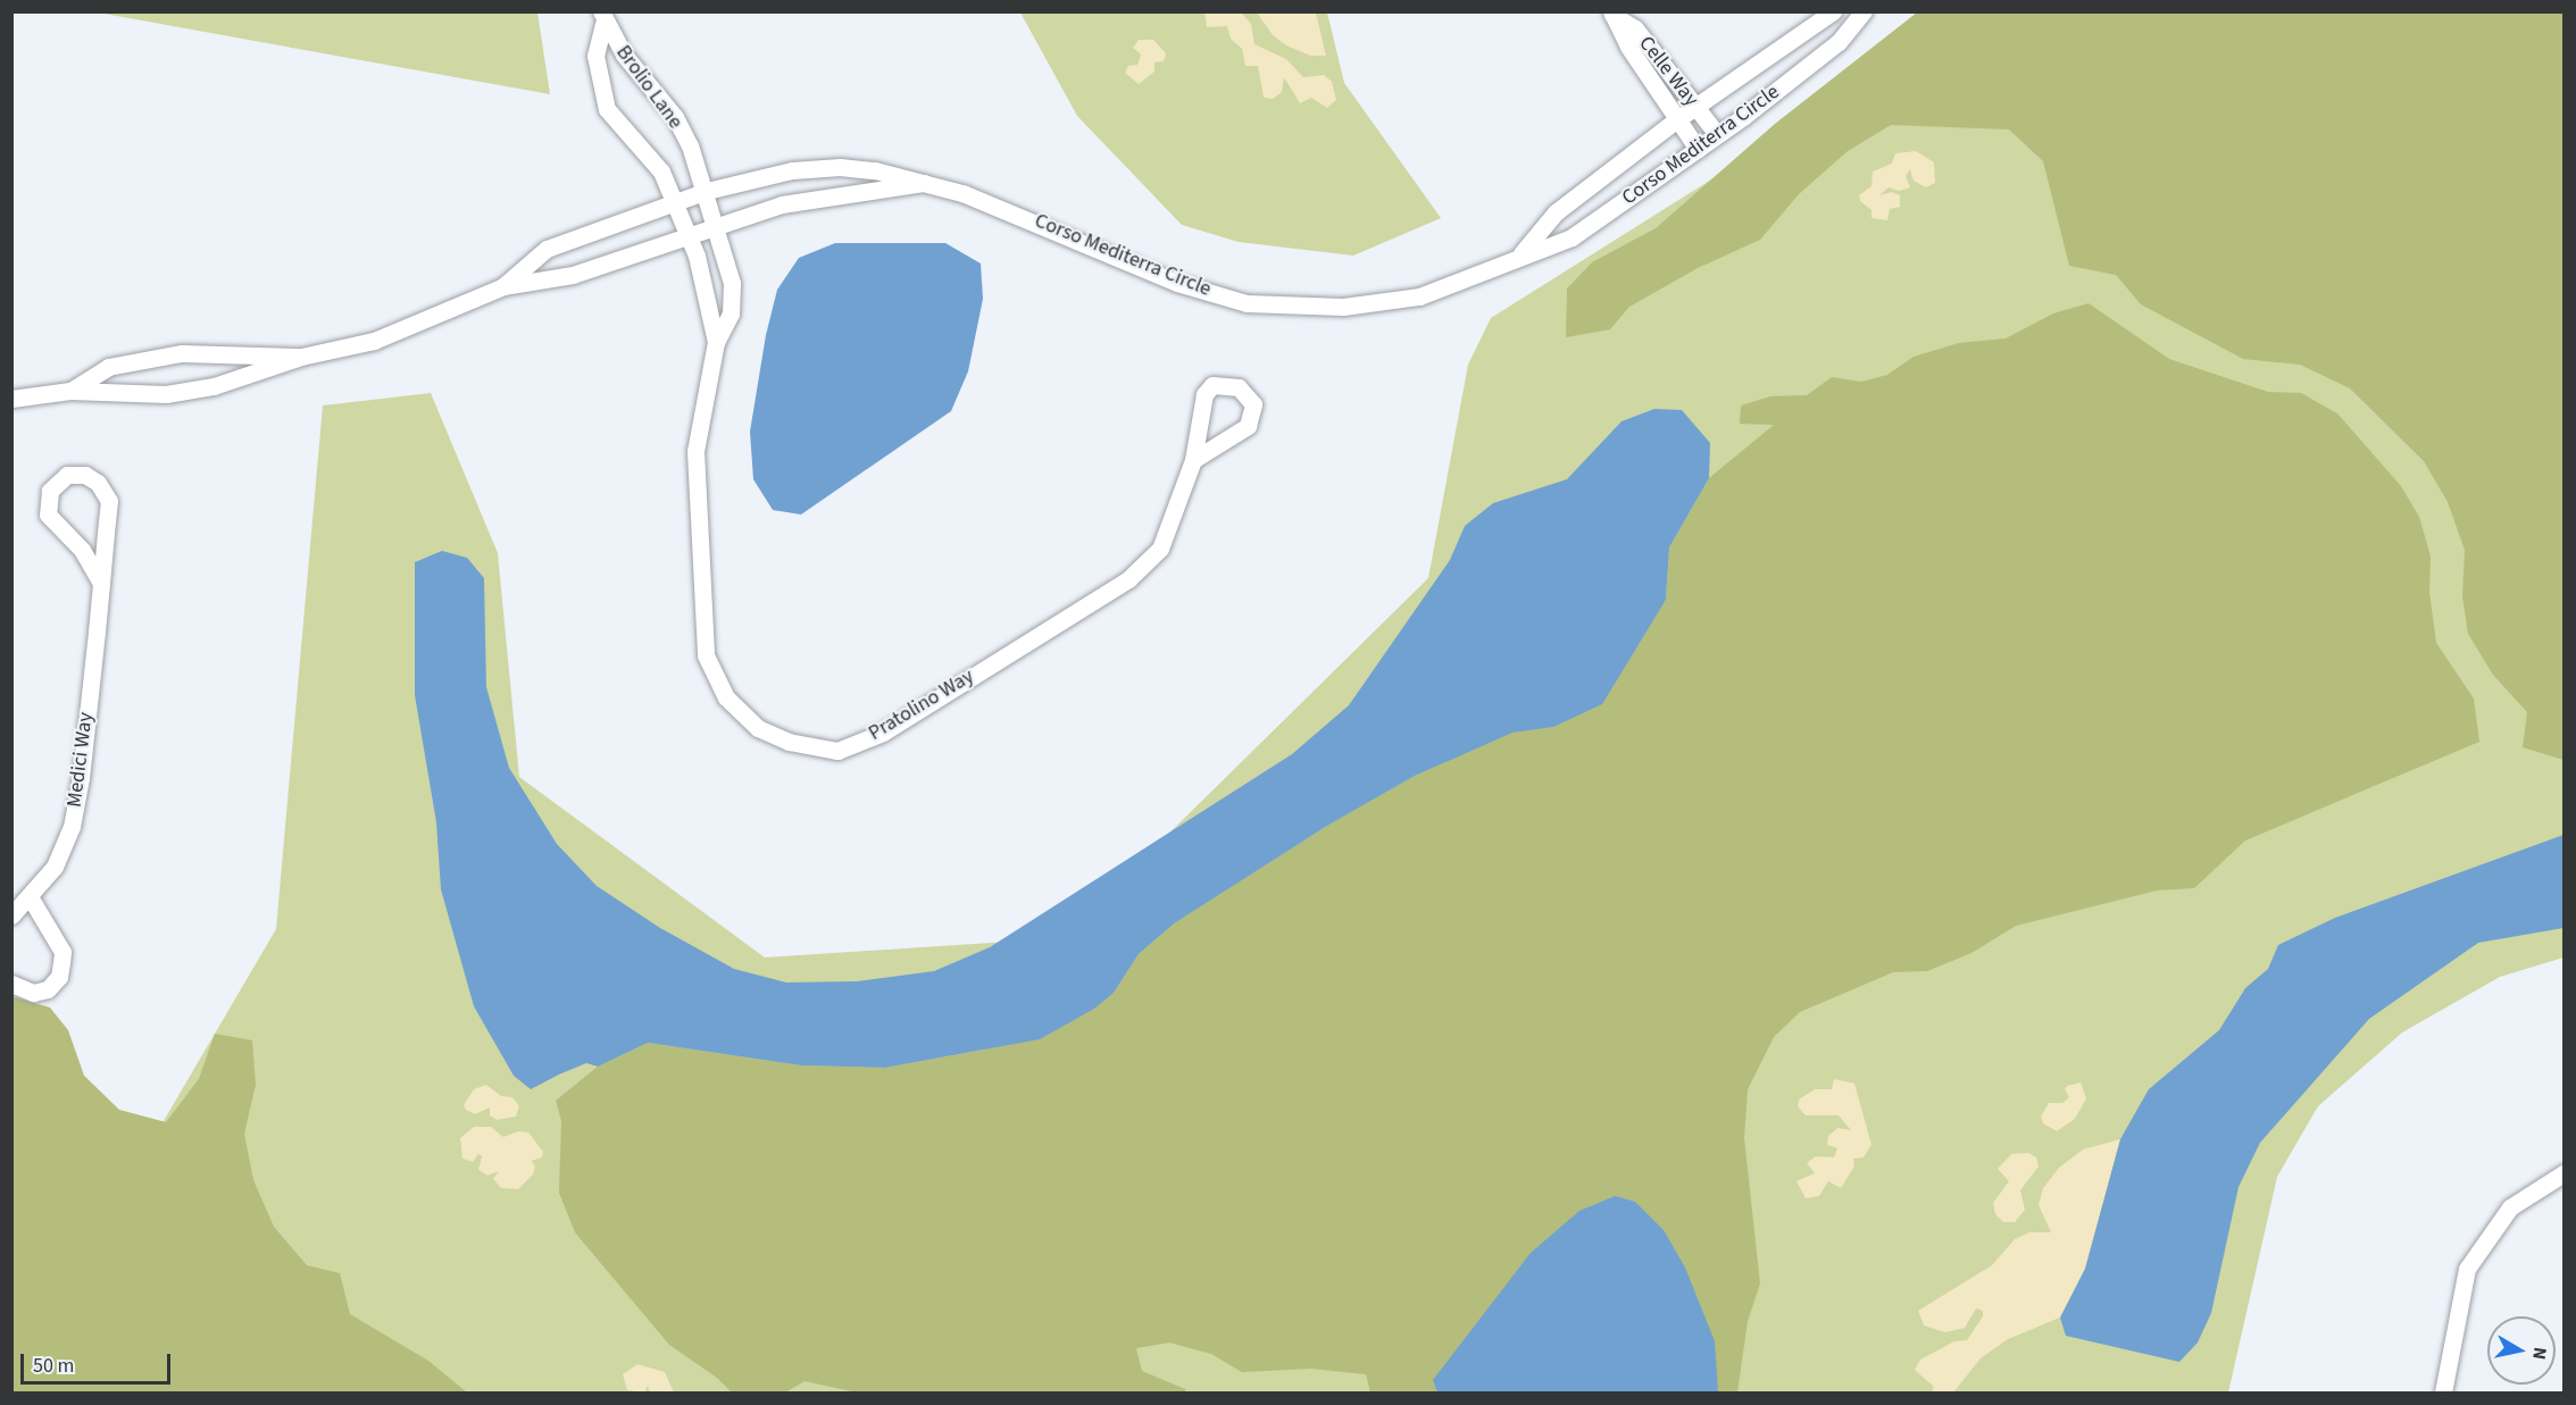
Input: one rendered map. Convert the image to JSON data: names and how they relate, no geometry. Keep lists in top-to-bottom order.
{
  "streets": {
    "street": [
      "Celle Way",
      "Brolio Lane",
      "Corso Mediterra Circle",
      "Pratolino Way",
      "Medici Way"
    ]
  },
  "crossings": [
    ["Celle Way", "Corso Mediterra Circle"],
    ["Brolio Lane", "Corso Mediterra Circle"],
    ["Brolio Lane", "Pratolino Way"],
    ["Corso Mediterra Circle", "Pratolino Way"]
  ],
  "scale_bar": "50 m",
  "north": "right"
}
